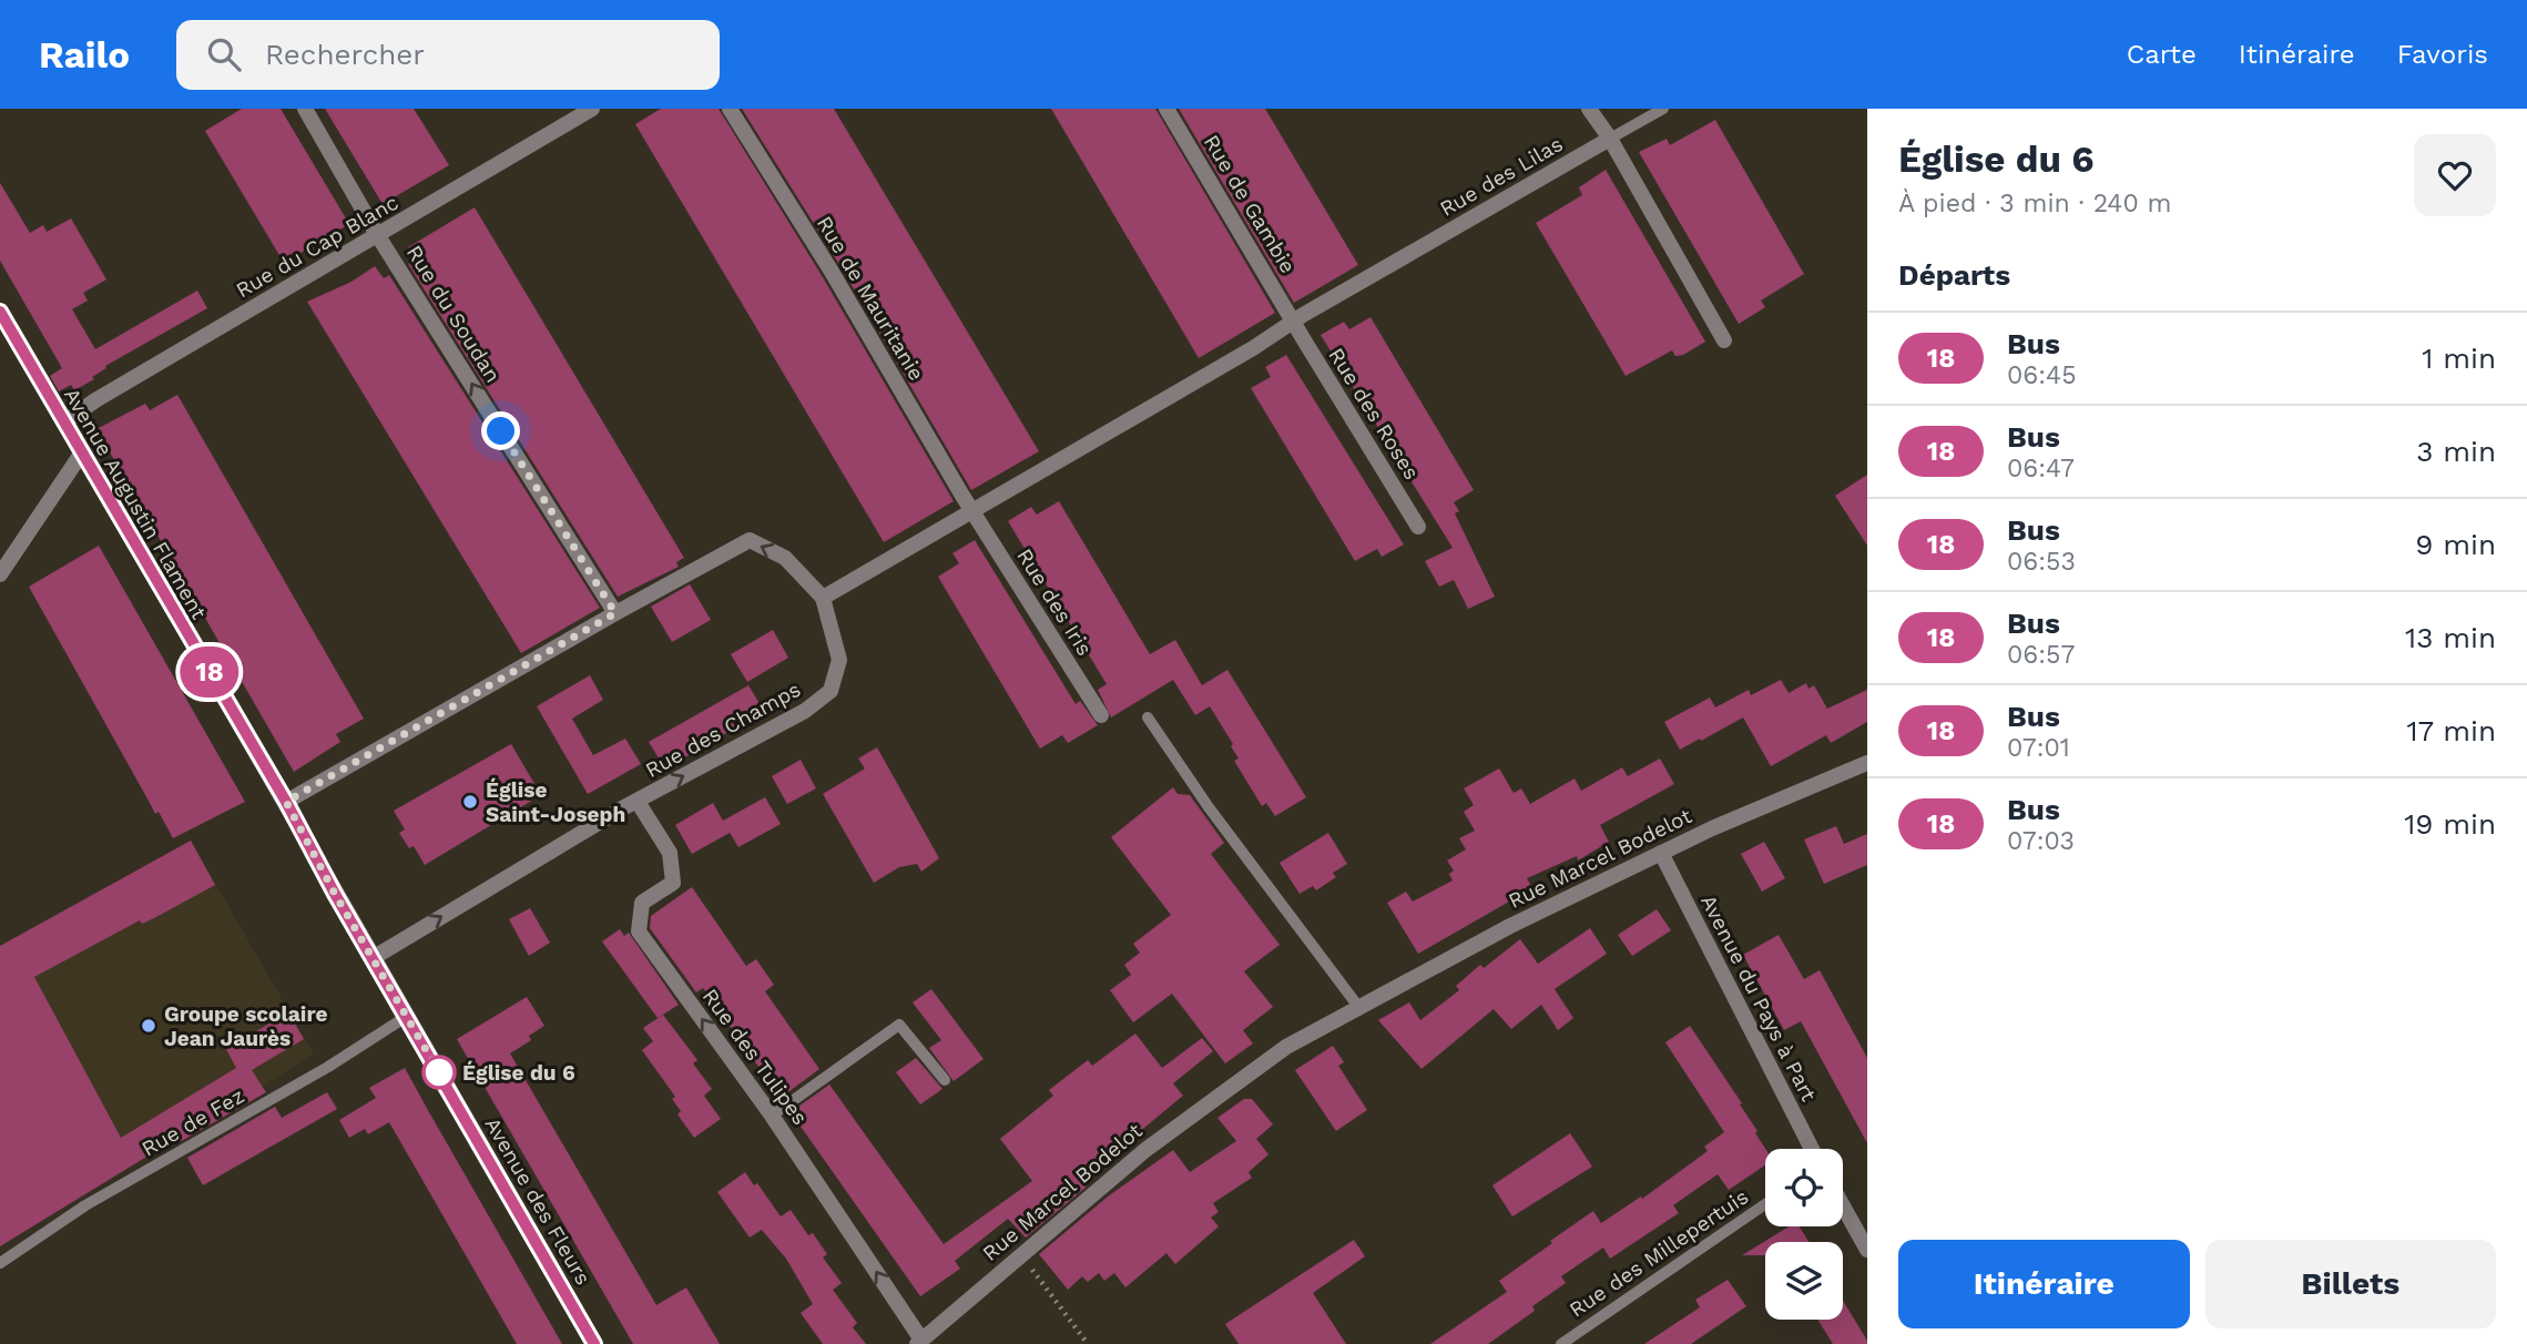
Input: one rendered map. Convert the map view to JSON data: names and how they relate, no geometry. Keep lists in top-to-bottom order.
{
  "streets": {
    "street": [
      "Rue des Lilas",
      "Rue de Gambie",
      "Rue du Cap Blanc",
      "Rue de Mauritanie",
      "Rue du Soudan",
      "Rue des Roses",
      "Avenue Augustin Flament",
      "Rue des Iris",
      "Rue des Champs",
      "Rue Marcel Bodelot",
      "Avenue du Pays à Part",
      "Rue des Tulipes",
      "Avenue des Fleurs"
    ],
    "lane": ["Rue de Fez", "Rue des Millepertuis"]
  },
  "crossings": [
    ["Rue des Lilas", "Rue de Gambie"],
    ["Rue des Lilas", "Rue de Mauritanie"],
    ["Rue des Lilas", "Rue des Roses"],
    ["Rue des Lilas", "Rue des Iris"],
    ["Rue des Lilas", "Rue des Champs"],
    ["Rue de Gambie", "Rue des Roses"],
    ["Rue du Cap Blanc", "Rue du Soudan"],
    ["Rue du Cap Blanc", "Avenue Augustin Flament"],
    ["Rue de Mauritanie", "Rue des Iris"],
    ["Rue du Soudan", "Rue des Champs"],
    ["Avenue Augustin Flament", "Rue des Champs"],
    ["Avenue Augustin Flament", "Avenue des Fleurs"],
    ["Rue des Champs", "Rue des Tulipes"],
    ["Rue des Champs", "Avenue des Fleurs"],
    ["Rue Marcel Bodelot", "Avenue du Pays à Part"],
    ["Rue Marcel Bodelot", "Rue des Tulipes"],
    ["Rue de Fez", "Avenue des Fleurs"]
  ],
  "one_way": ["Rue du Soudan", "Rue des Tulipes"],
  "places": ["Église Saint-Joseph", "Groupe scolaire Jean Jaurès", "Église du 6"],
  "lines": ["bus line 18"],
  "page": {
    "header": "Railo",
    "search": "Rechercher",
    "nav": ["Carte", "Itinéraire", "Favoris"],
    "on_map": "18",
    "heading": [
      ["Église du 6", "À pied · 3 min · 240 m"],
      "Départs"
    ],
    "list": [
      {
        "mark": "18",
        "name": "Bus",
        "note": "06:45",
        "value": "1 min"
      },
      {
        "mark": "18",
        "name": "Bus",
        "note": "06:47",
        "value": "3 min"
      },
      {
        "mark": "18",
        "name": "Bus",
        "note": "06:53",
        "value": "9 min"
      },
      {
        "mark": "18",
        "name": "Bus",
        "note": "06:57",
        "value": "13 min"
      },
      {
        "mark": "18",
        "name": "Bus",
        "note": "07:01",
        "value": "17 min"
      },
      {
        "mark": "18",
        "name": "Bus",
        "note": "07:03",
        "value": "19 min"
      }
    ],
    "buttons": ["Itinéraire", "Billets"]
  }
}
